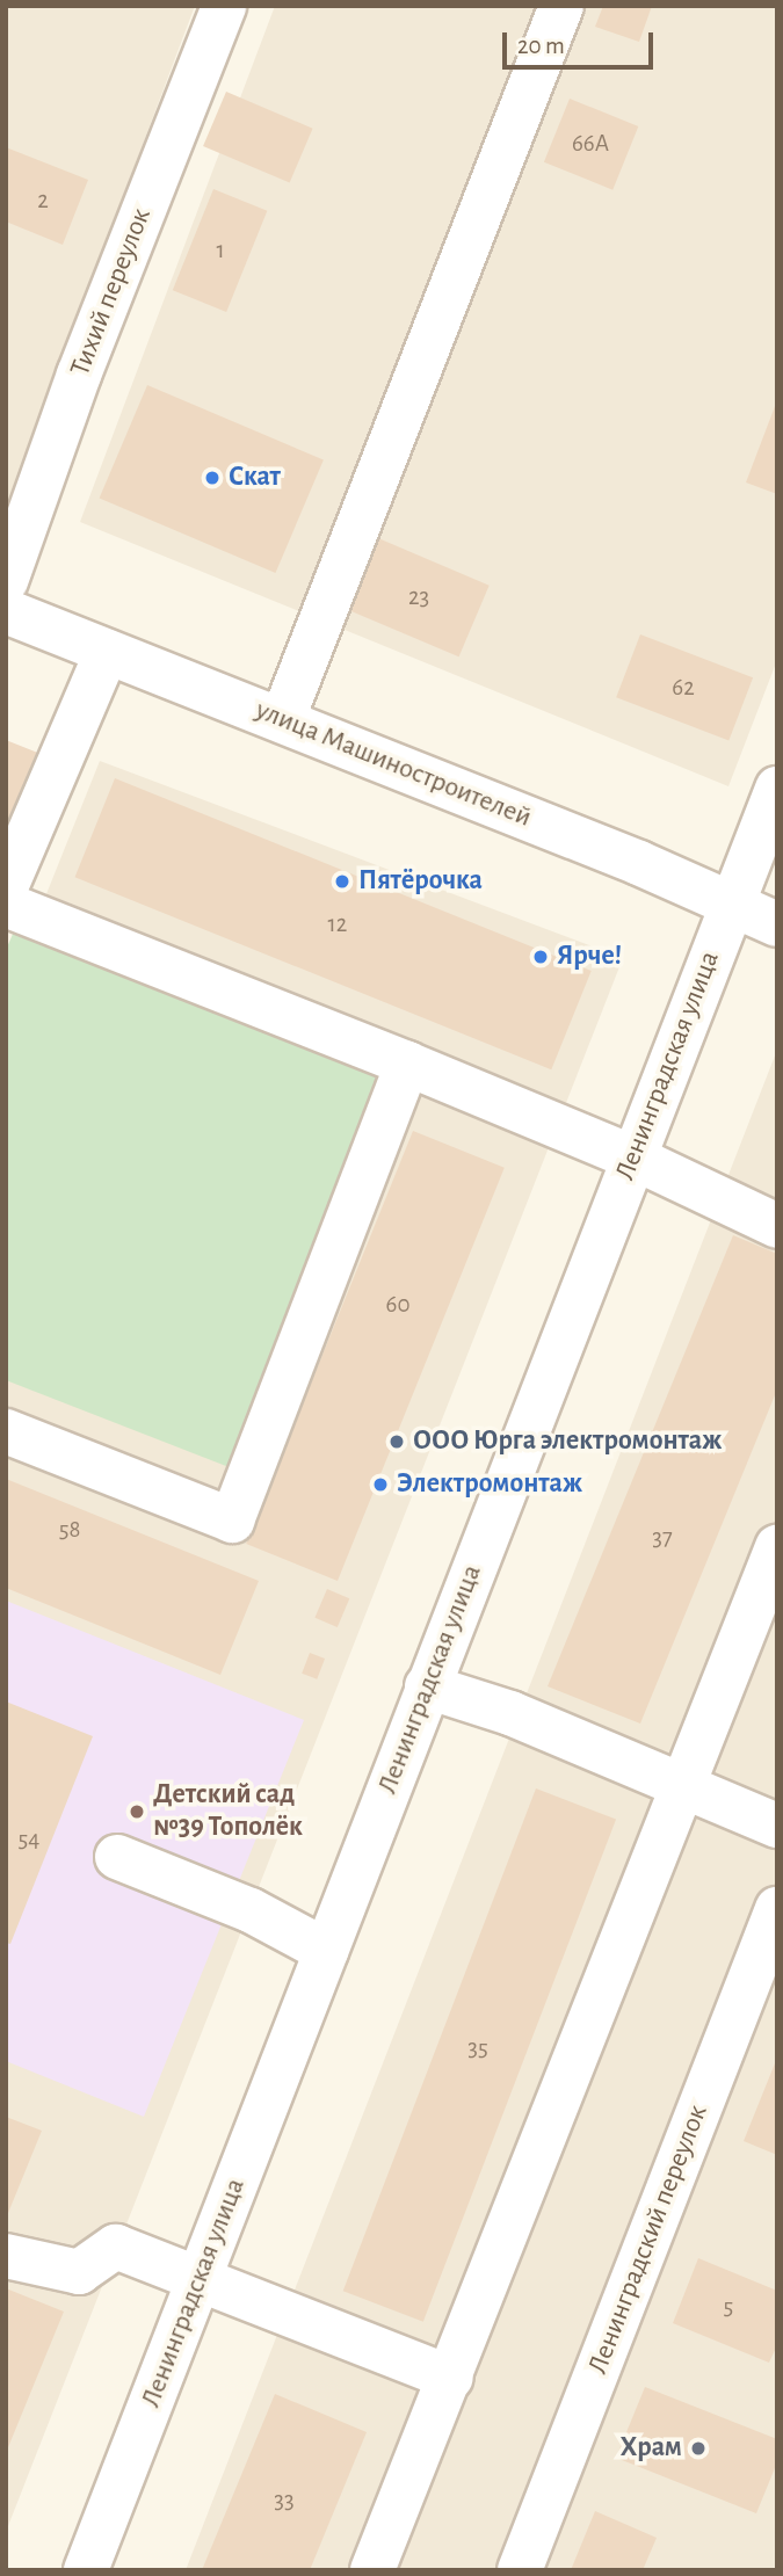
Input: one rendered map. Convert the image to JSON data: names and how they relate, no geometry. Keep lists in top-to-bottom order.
{
  "streets": {
    "street": [
      "Тихий переулок",
      "улица Машиностроителей",
      "Ленинградская улица",
      "Ленинградский переулок"
    ]
  },
  "crossings": [
    ["улица Машиностроителей", "Ленинградская улица"]
  ],
  "places": [
    "Скат",
    "Пятёрочка",
    "Ярче!",
    "ООО Юрга электромонтаж",
    "Электромонтаж",
    "Детский сад №39 Тополёк",
    "Храм"
  ],
  "house_numbers": [
    "66А",
    "2",
    "1",
    "23",
    "62",
    "12",
    "60",
    "58",
    "37",
    "54",
    "35",
    "5",
    "33"
  ],
  "scale_bar": "20 m"
}
